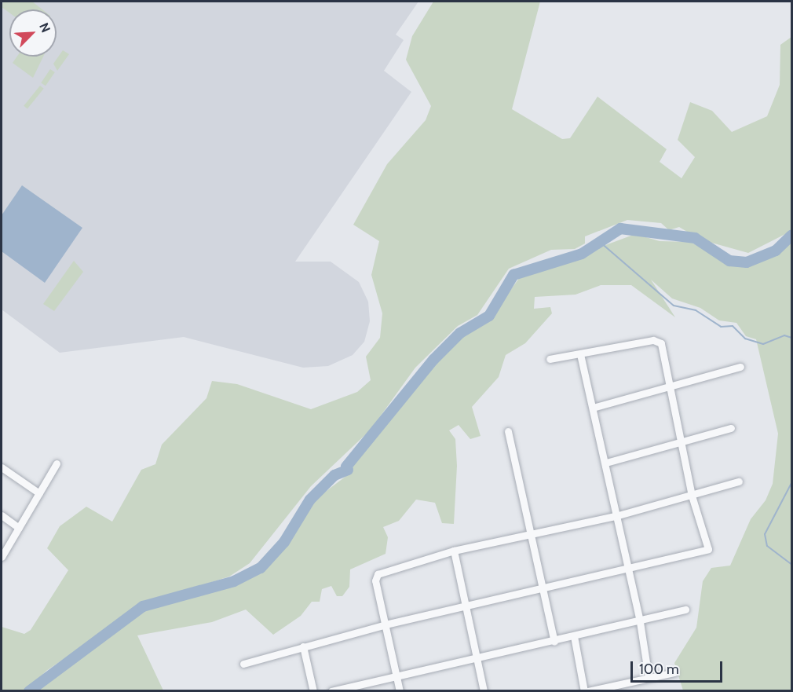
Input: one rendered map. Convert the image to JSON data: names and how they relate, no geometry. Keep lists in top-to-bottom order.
{
  "scale_bar": "100 m",
  "north": "top right"
}
